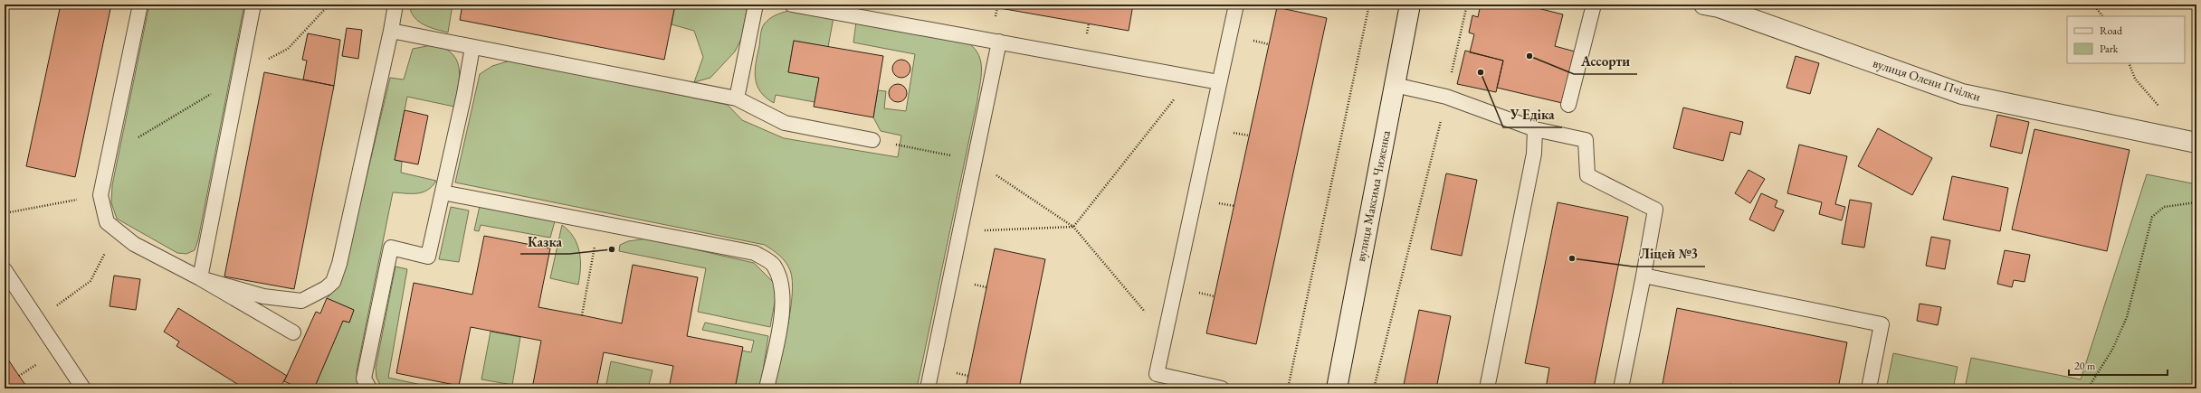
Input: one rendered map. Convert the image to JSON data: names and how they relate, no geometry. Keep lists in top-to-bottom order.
{
  "streets": {
    "street": ["вулиця Олени Пчілки", "вулиця Максима Чиженка"]
  },
  "places": [
    "Ассорти",
    "У Едіка",
    "Казка",
    "Ліцей №3"
  ],
  "legend": ["Road", "Park"],
  "scale_bar": "20 m"
}
